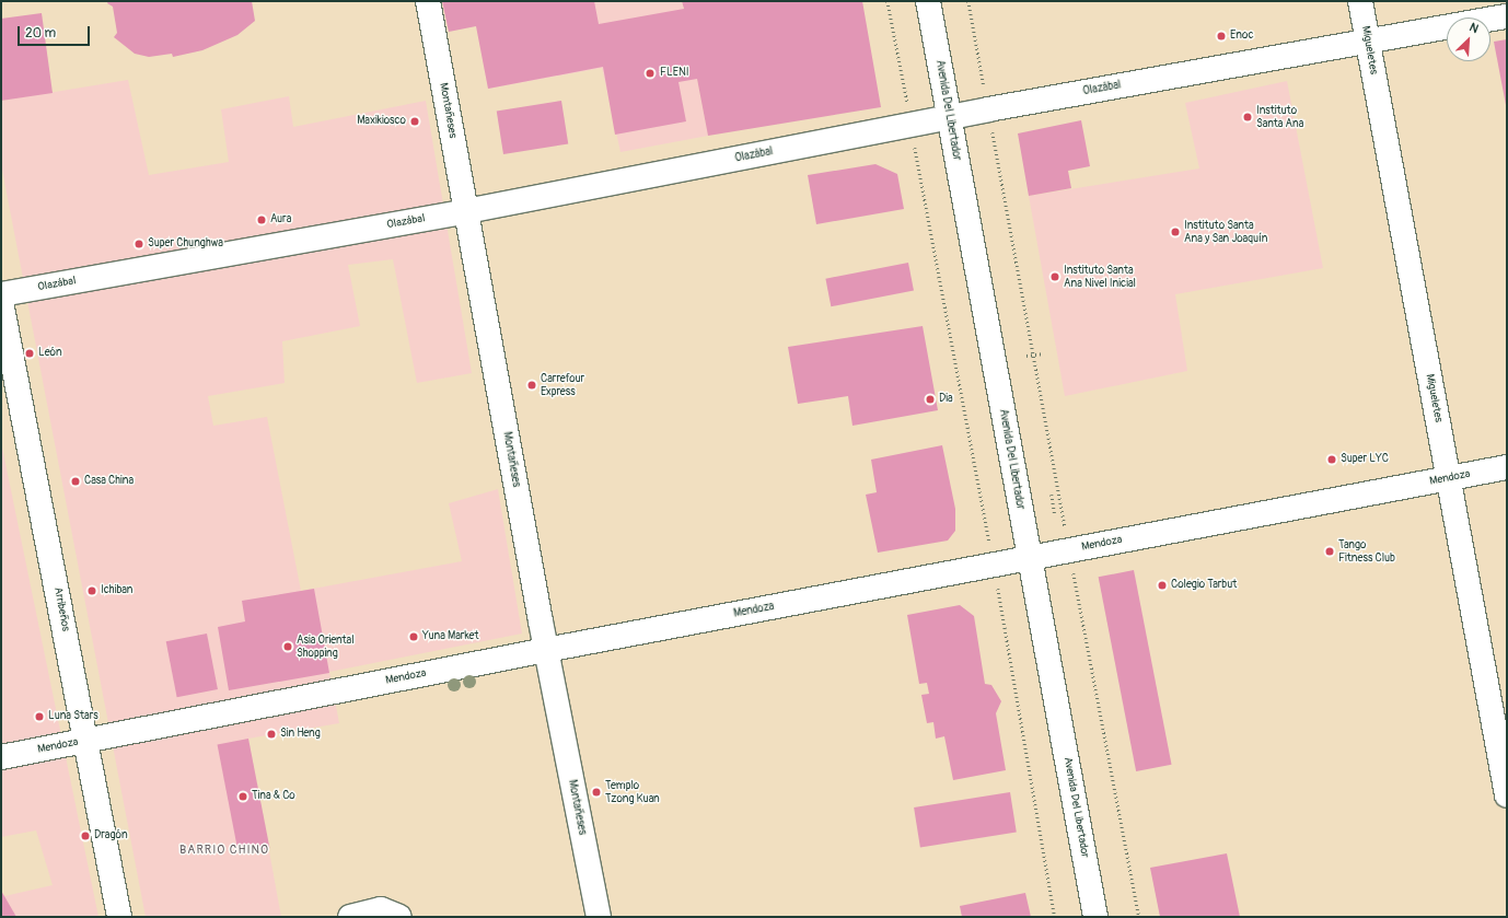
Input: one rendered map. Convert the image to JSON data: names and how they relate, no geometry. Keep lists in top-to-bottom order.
{
  "streets": {
    "street": [
      "Migueletes",
      "Olazábal",
      "Montañeses",
      "Avenida Del Libertador",
      "Mendoza",
      "Arribeños"
    ]
  },
  "crossings": [
    ["Migueletes", "Olazábal"],
    ["Migueletes", "Mendoza"],
    ["Olazábal", "Montañeses"],
    ["Olazábal", "Avenida Del Libertador"],
    ["Montañeses", "Mendoza"],
    ["Avenida Del Libertador", "Mendoza"],
    ["Mendoza", "Arribeños"]
  ],
  "districts": ["BARRIO CHINO"],
  "places": [
    "Enoc",
    "FLENI",
    "Instituto Santa Ana",
    "Maxikiosco",
    "Aura",
    "Instituto Santa Ana y San Joaquín",
    "Super Chunghwa",
    "Instituto Santa Ana Nivel Inicial",
    "León",
    "Carrefour Express",
    "Dia",
    "Super LYC",
    "Casa China",
    "Tango Fitness Club",
    "Colegio Tarbut",
    "Ichiban",
    "Yuna Market",
    "Asia Oriental Shopping",
    "Luna Stars",
    "Sin Heng",
    "Templo Tzong Kuan",
    "Tina & Co",
    "Dragón"
  ],
  "scale_bar": "20 m",
  "north": "top right"
}
